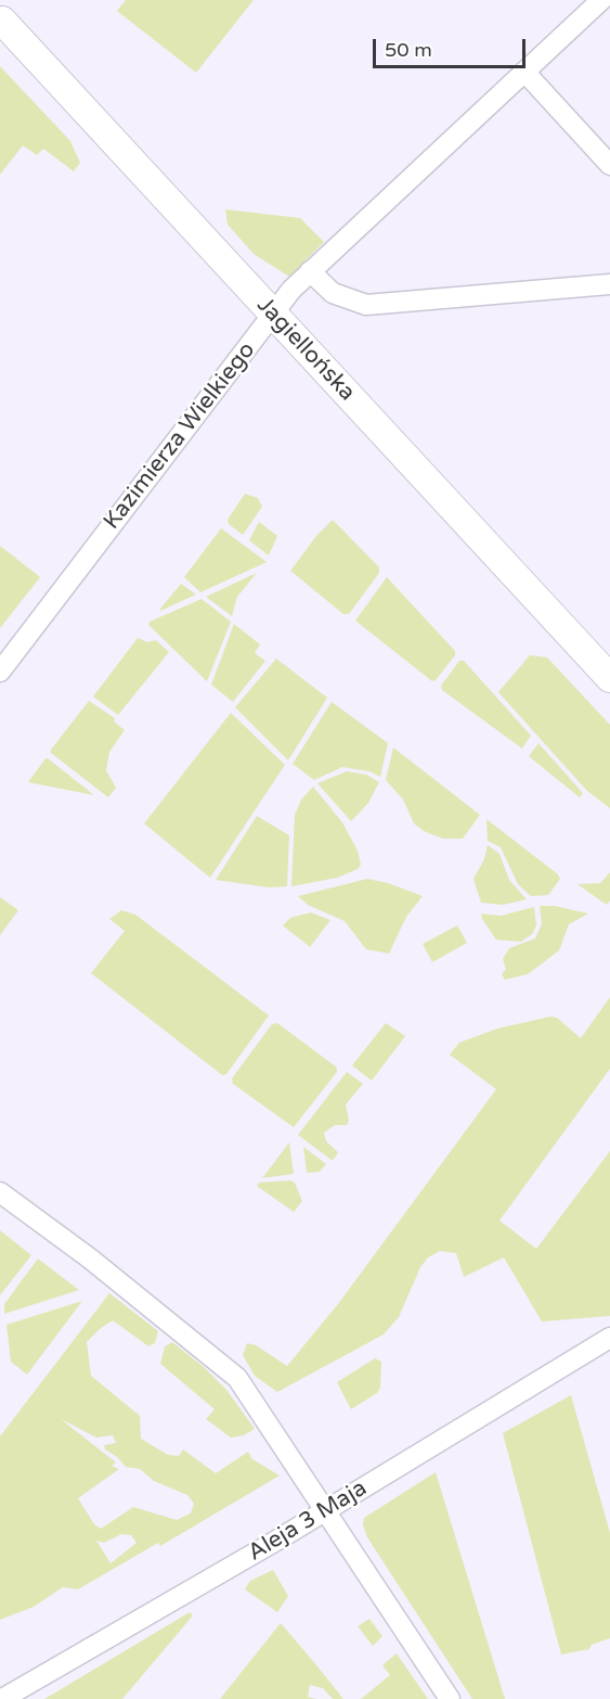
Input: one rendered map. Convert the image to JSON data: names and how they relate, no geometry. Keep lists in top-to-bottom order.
{
  "streets": {
    "street": ["Jagiellońska", "Kazimierza Wielkiego", "Aleja 3 Maja"]
  },
  "crossings": [
    ["Jagiellońska", "Kazimierza Wielkiego"]
  ],
  "scale_bar": "50 m"
}
